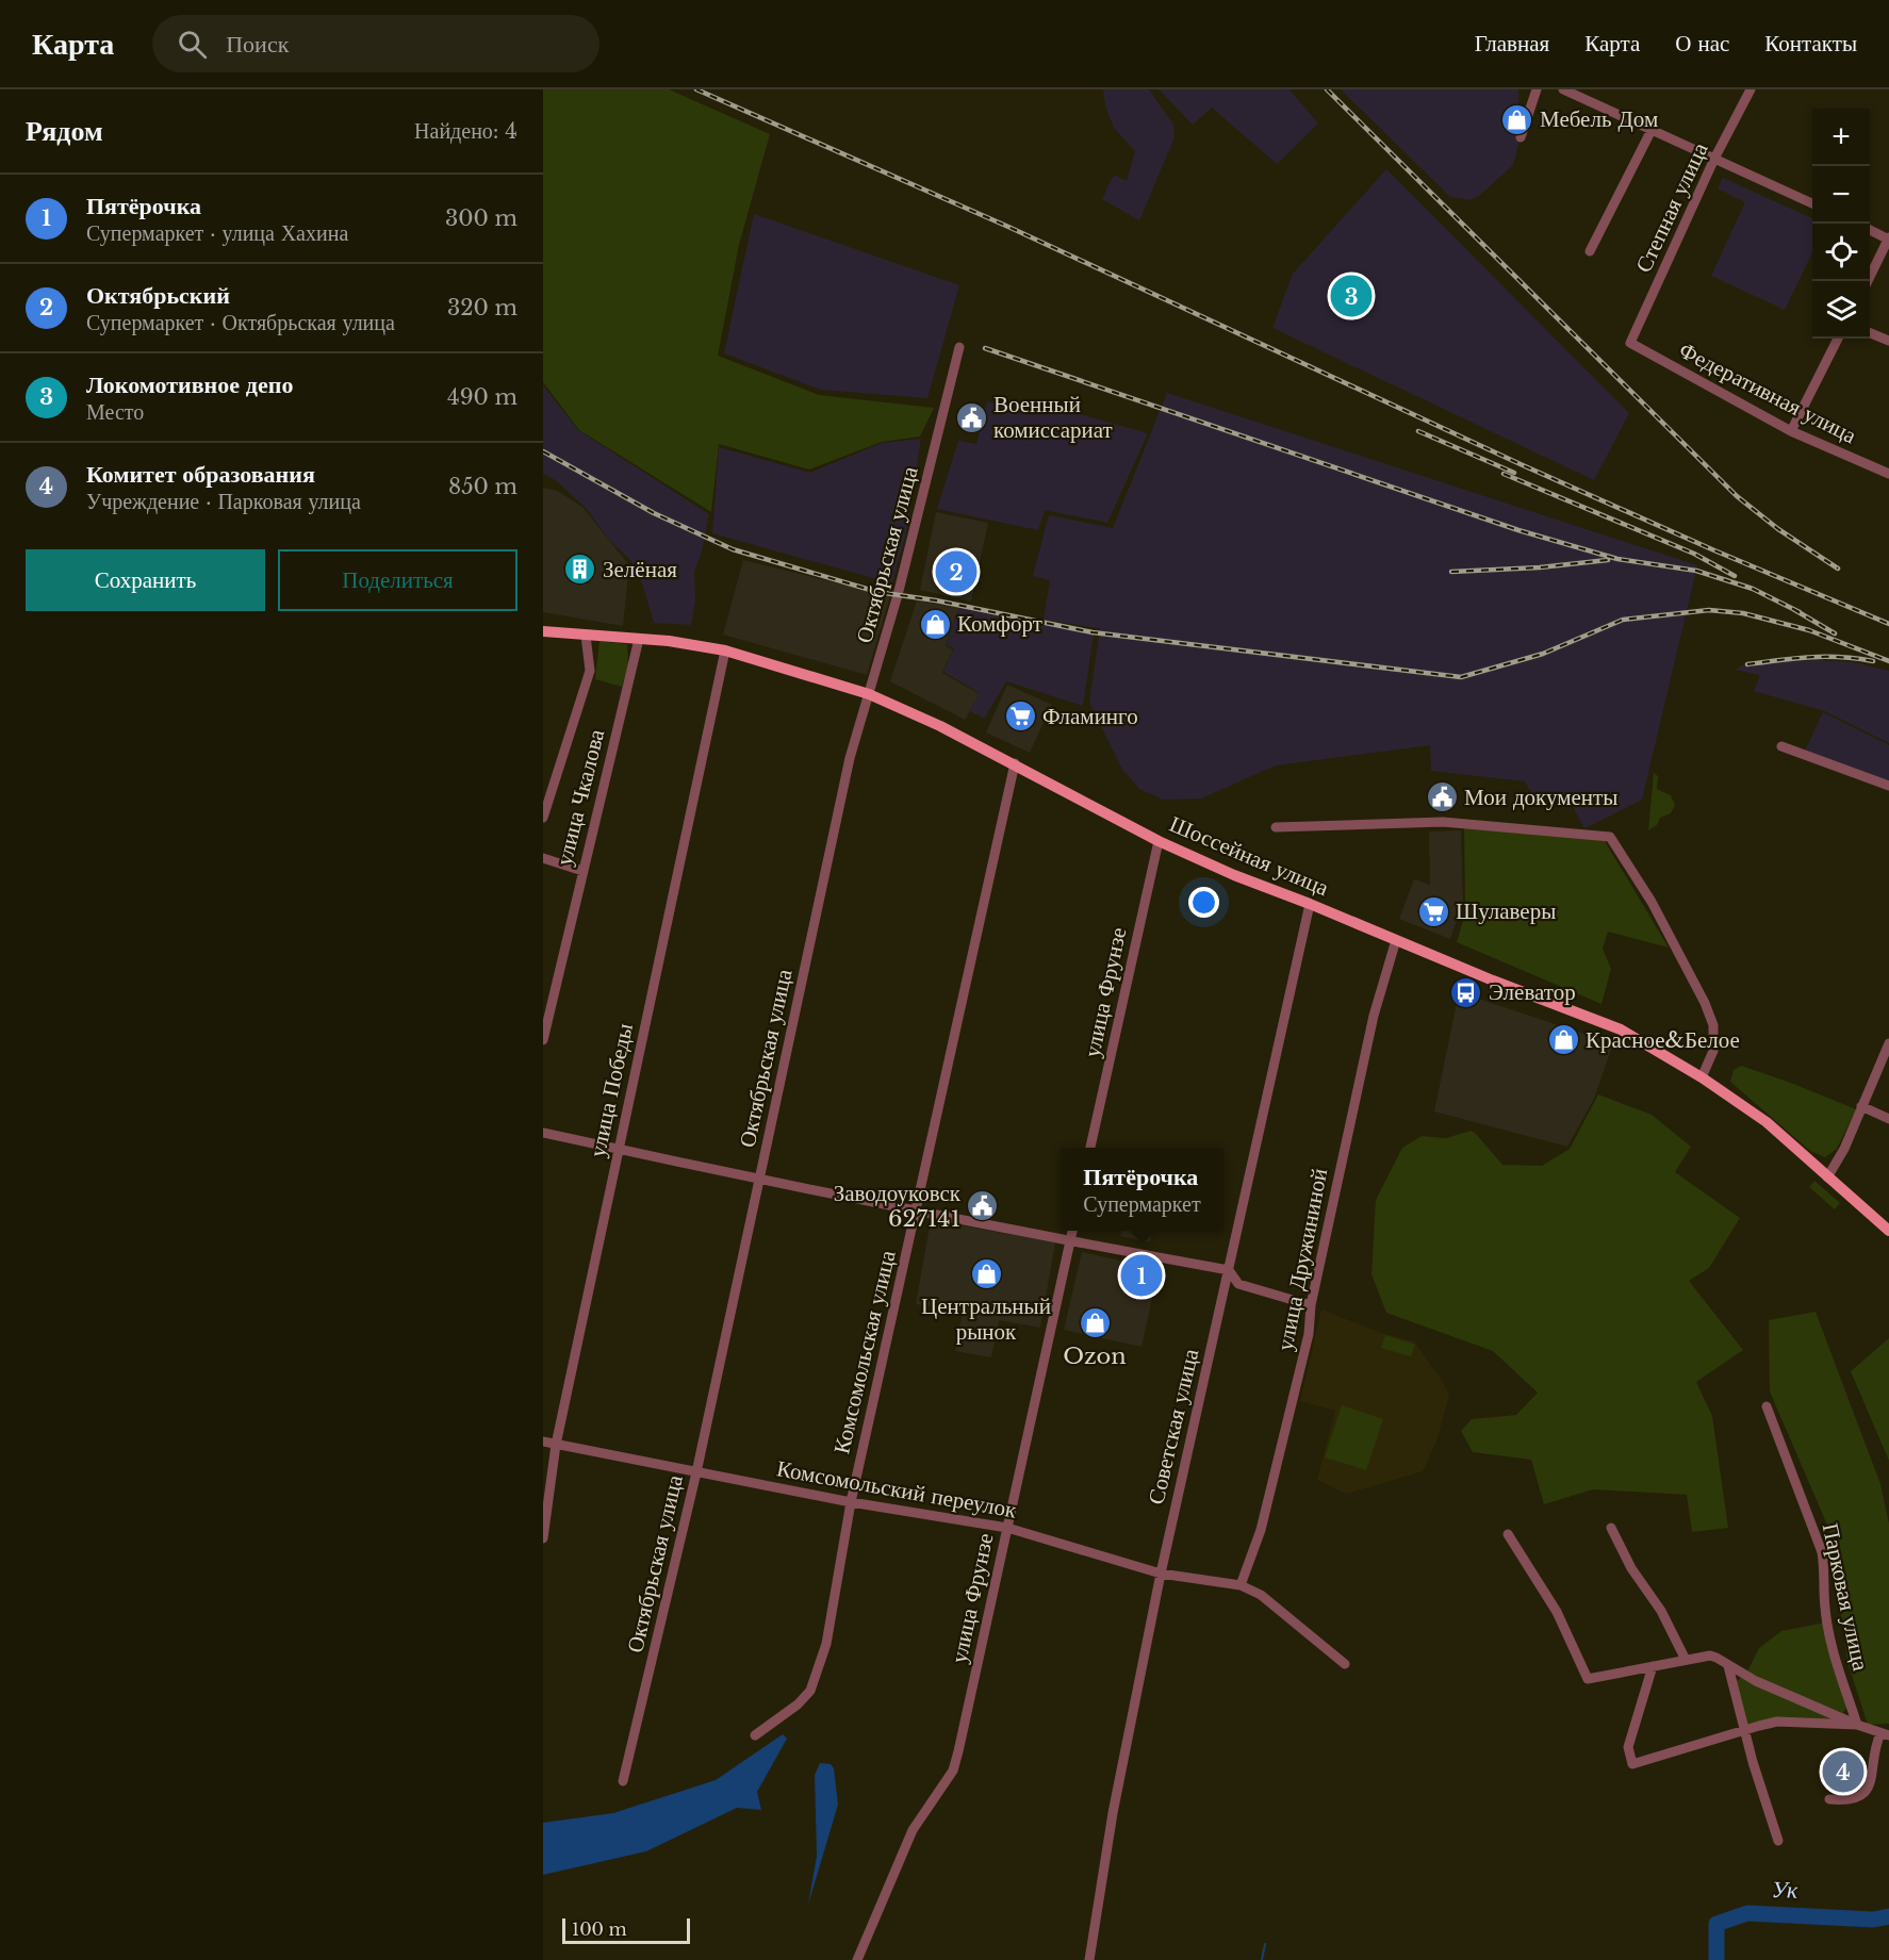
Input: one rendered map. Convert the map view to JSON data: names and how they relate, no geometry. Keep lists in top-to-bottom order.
{
  "streets": {
    "main road": ["Шоссейная улица"],
    "street": [
      "Степная улица",
      "Федеративная улица",
      "Октябрьская улица",
      "улица Чкалова",
      "улица Фрунзе",
      "улица Победы",
      "улица Дружининой",
      "Комсомольская улица",
      "Советская улица",
      "Комсомольский переулок",
      "Парковая улица"
    ]
  },
  "crossings": [
    ["Степная улица", "Федеративная улица"],
    ["Октябрьская улица", "Шоссейная улица"],
    ["Октябрьская улица", "Комсомольский переулок"],
    ["улица Чкалова", "Шоссейная улица"],
    ["Шоссейная улица", "улица Фрунзе"],
    ["Шоссейная улица", "улица Победы"],
    ["Шоссейная улица", "улица Дружининой"],
    ["Шоссейная улица", "Комсомольская улица"],
    ["Шоссейная улица", "Советская улица"],
    ["улица Фрунзе", "Комсомольский переулок"],
    ["улица Победы", "Комсомольский переулок"],
    ["улица Дружининой", "Комсомольский переулок"],
    ["Комсомольская улица", "Комсомольский переулок"],
    ["Советская улица", "Комсомольский переулок"]
  ],
  "water": ["Ук"],
  "places": {
    "shop": [
      "Мебель Дом",
      "Комфорт",
      "Красное&Белое",
      "Центральный рынок",
      "Ozon"
    ],
    "public building": ["Военный комиссариат", "Мои документы", "Заводоуковск 627141"],
    "building": ["Зелёная"],
    "supermarket": ["Фламинго", "Шулаверы"],
    "bus stop": ["Элеватор"]
  },
  "scale_bar": "100 m",
  "page": {
    "header": "Карта",
    "search": "Поиск",
    "nav": [
      "Главная",
      "Карта",
      "О нас",
      "Контакты"
    ],
    "heading": ["Рядом", "Найдено: 4"],
    "map_buttons": ["+", "−"],
    "list": [
      {
        "mark": "1",
        "name": "Пятёрочка",
        "note": "Супермаркет · улица Хахина",
        "value": "300 m"
      },
      {
        "mark": "2",
        "name": "Октябрьский",
        "note": "Супермаркет · Октябрьская улица",
        "value": "320 m"
      },
      {
        "mark": "3",
        "name": "Локомотивное депо",
        "note": "Место",
        "value": "490 m"
      },
      {
        "mark": "4",
        "name": "Комитет образования",
        "note": "Учреждение · Парковая улица",
        "value": "850 m"
      }
    ],
    "pins": [
      "3",
      "2",
      "1",
      "4"
    ],
    "buttons": ["Сохранить", "Поделиться"],
    "popup": ["Пятёрочка", "Супермаркет"],
    "scale": "100 m"
  }
}
